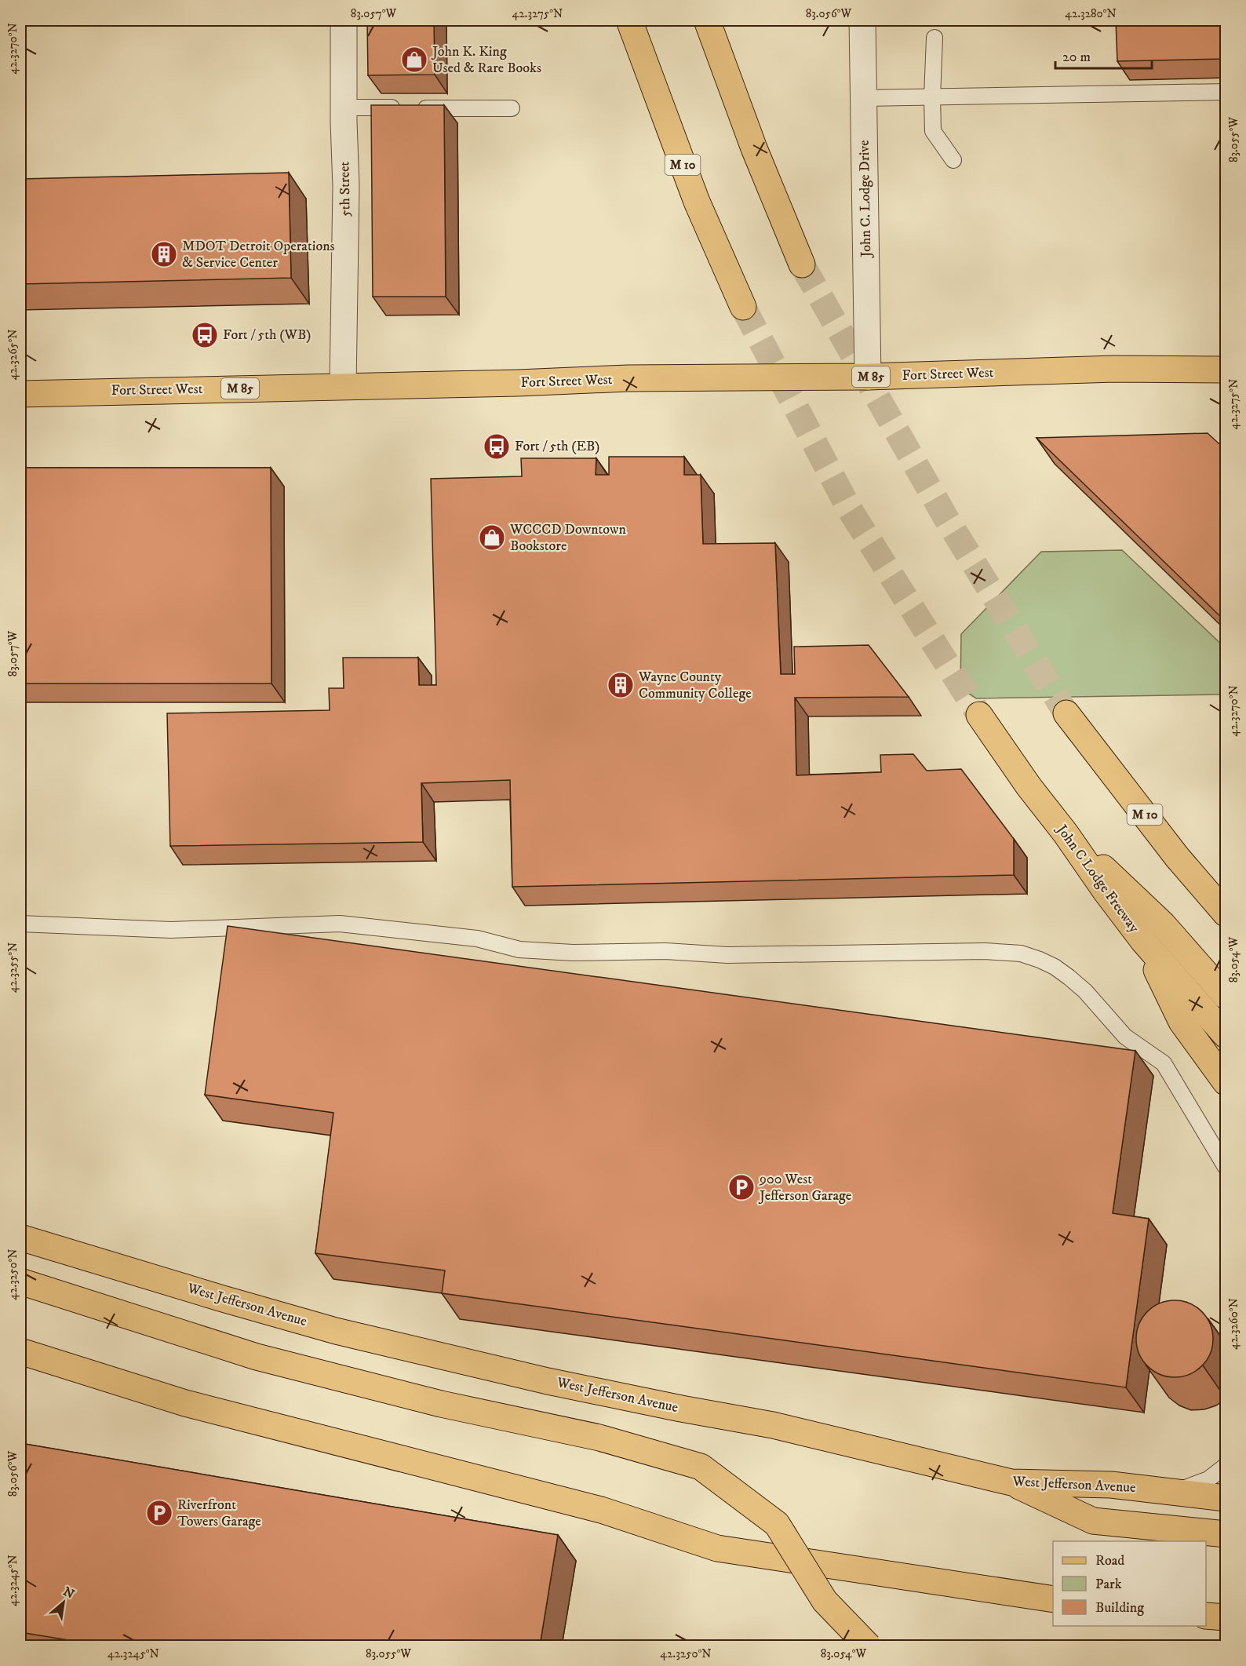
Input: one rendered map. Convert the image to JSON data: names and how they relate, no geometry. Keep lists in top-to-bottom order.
{
  "streets": {
    "main road": [
      "M 10",
      "Fort Street West",
      "M 85",
      "John C Lodge Freeway",
      "West Jefferson Avenue"
    ],
    "street": ["5th Street", "John C. Lodge Drive"]
  },
  "crossings": [
    ["5th Street", "Fort Street West"],
    ["John C. Lodge Drive", "Fort Street West"]
  ],
  "places": {
    "shop": ["John K. King Used & Rare Books", "WCCCD Downtown Bookstore"],
    "building": ["MDOT Detroit Operations & Service Center", "Wayne County Community College"],
    "bus stop": ["Fort / 5th (WB)", "Fort / 5th (EB)"],
    "parking": ["900 West Jefferson Garage", "Riverfront Towers Garage"]
  },
  "legend": ["Road", "Park", "Building"],
  "scale_bar": "20 m",
  "north": "top right",
  "coordinates": [
    "83.057°W",
    "42.3275°N",
    "83.056°W",
    "42.3280°N",
    "42.3270°N",
    "83.055°W",
    "42.3265°N",
    "83.054°W",
    "42.3255°N",
    "42.3250°N",
    "42.3260°N",
    "42.3245°N"
  ]
}
